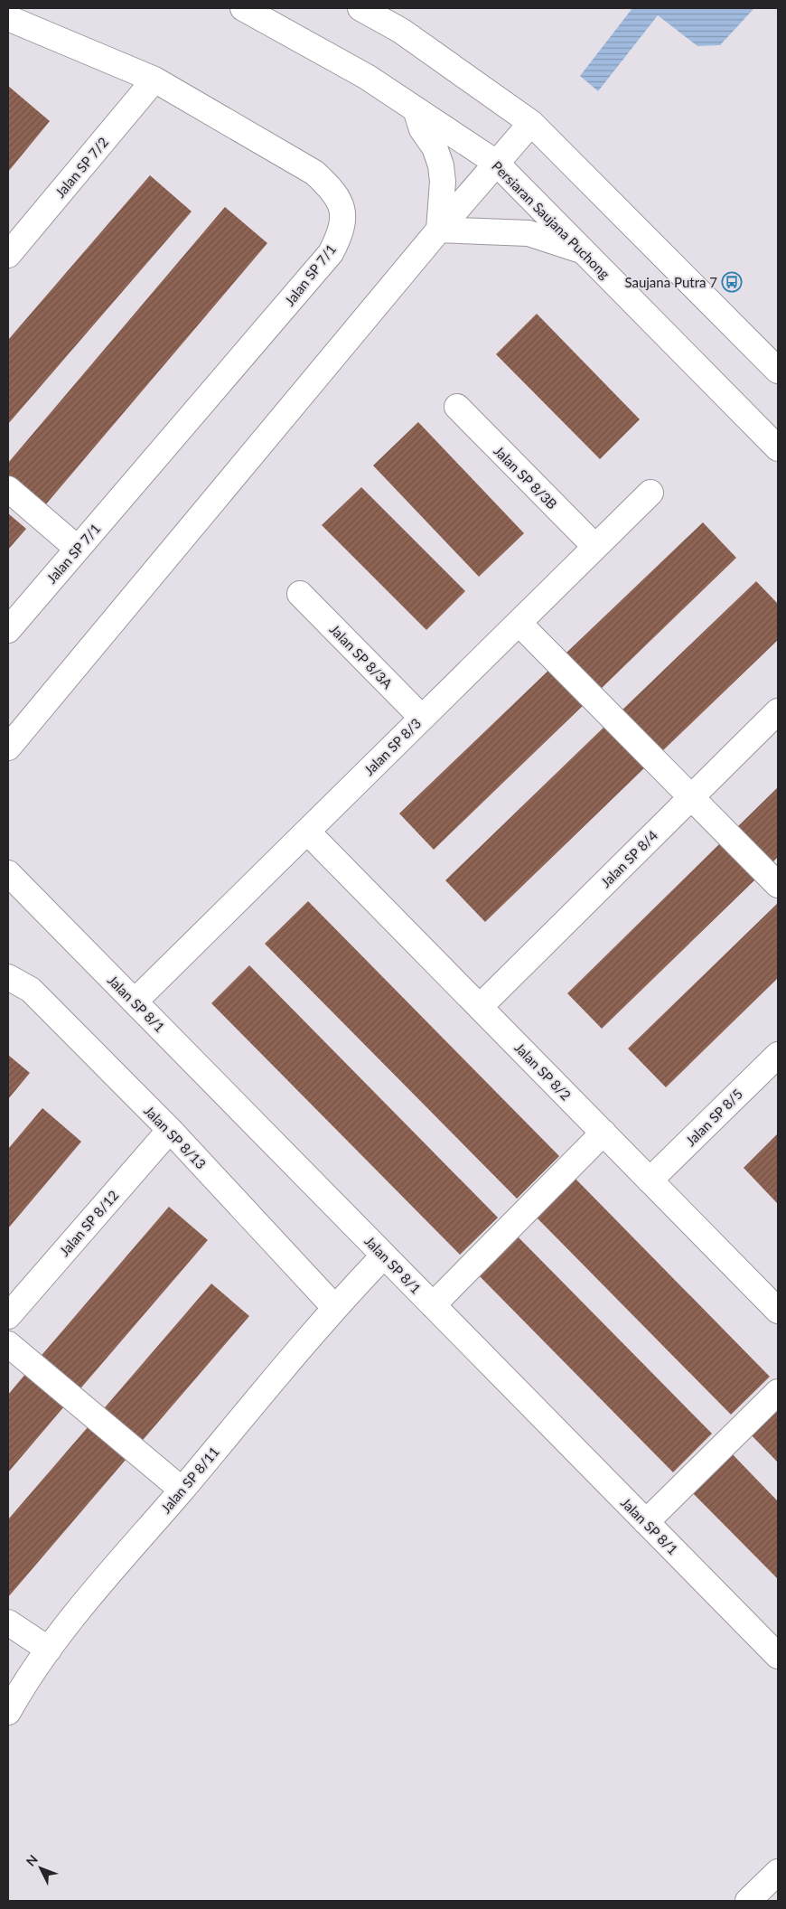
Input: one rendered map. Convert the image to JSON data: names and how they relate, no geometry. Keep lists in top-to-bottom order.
{
  "streets": {
    "street": [
      "Jalan SP 7/2",
      "Persiaran Saujana Puchong",
      "Jalan SP 7/1",
      "Jalan SP 8/3B",
      "Jalan SP 8/3A",
      "Jalan SP 8/3",
      "Jalan SP 8/4",
      "Jalan SP 8/1",
      "Jalan SP 8/2",
      "Jalan SP 8/5",
      "Jalan SP 8/13",
      "Jalan SP 8/12",
      "Jalan SP 8/11"
    ]
  },
  "crossings": [
    ["Jalan SP 7/2", "Jalan SP 7/1"],
    ["Jalan SP 8/3B", "Jalan SP 8/3"],
    ["Jalan SP 8/3A", "Jalan SP 8/3"],
    ["Jalan SP 8/3", "Jalan SP 8/1"],
    ["Jalan SP 8/3", "Jalan SP 8/2"],
    ["Jalan SP 8/4", "Jalan SP 8/2"],
    ["Jalan SP 8/1", "Jalan SP 8/11"],
    ["Jalan SP 8/2", "Jalan SP 8/5"],
    ["Jalan SP 8/13", "Jalan SP 8/12"],
    ["Jalan SP 8/13", "Jalan SP 8/11"]
  ],
  "places": {
    "bus stop": ["Saujana Putra 7"]
  },
  "north": "top left"
}
